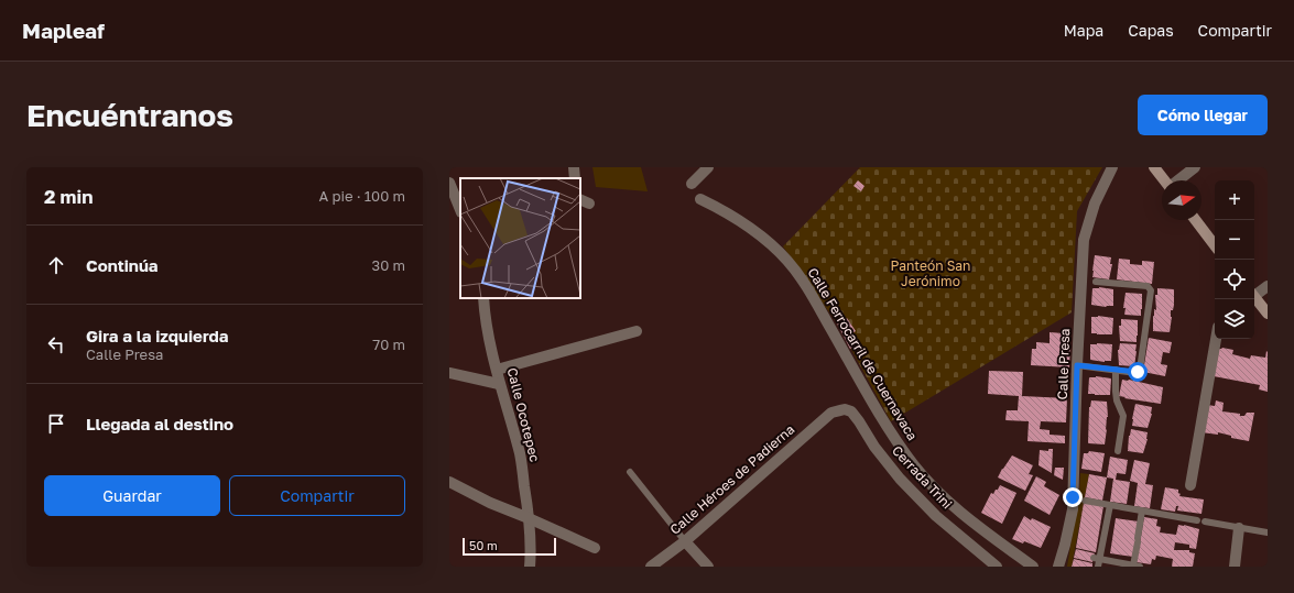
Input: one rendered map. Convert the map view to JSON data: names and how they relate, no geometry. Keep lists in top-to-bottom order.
{
  "streets": {
    "street": [
      "Calle Ferrocarril de Cuernavaca",
      "Calle Presa",
      "Calle Ocotepec",
      "Cerrada Trini",
      "Calle Héroes de Padierna"
    ]
  },
  "crossings": [
    ["Cerrada Trini", "Calle Héroes de Padierna"]
  ],
  "parks": ["Panteón San Jerónimo"],
  "scale_bar": "50 m",
  "north": "right",
  "page": {
    "header": "Mapleaf",
    "nav": ["Mapa", "Capas", "Compartir"],
    "buttons": [
      "Cómo llegar",
      ["Guardar", "Compartir"]
    ],
    "title": "Encuéntranos",
    "heading": ["2 min", "A pie · 100 m"],
    "map_buttons": ["+", "−"],
    "list": [
      ["Continúa", "30 m"],
      ["Gira a la izquierda", "Calle Presa", "70 m"],
      "Llegada al destino"
    ],
    "scale": "50 m"
  }
}
